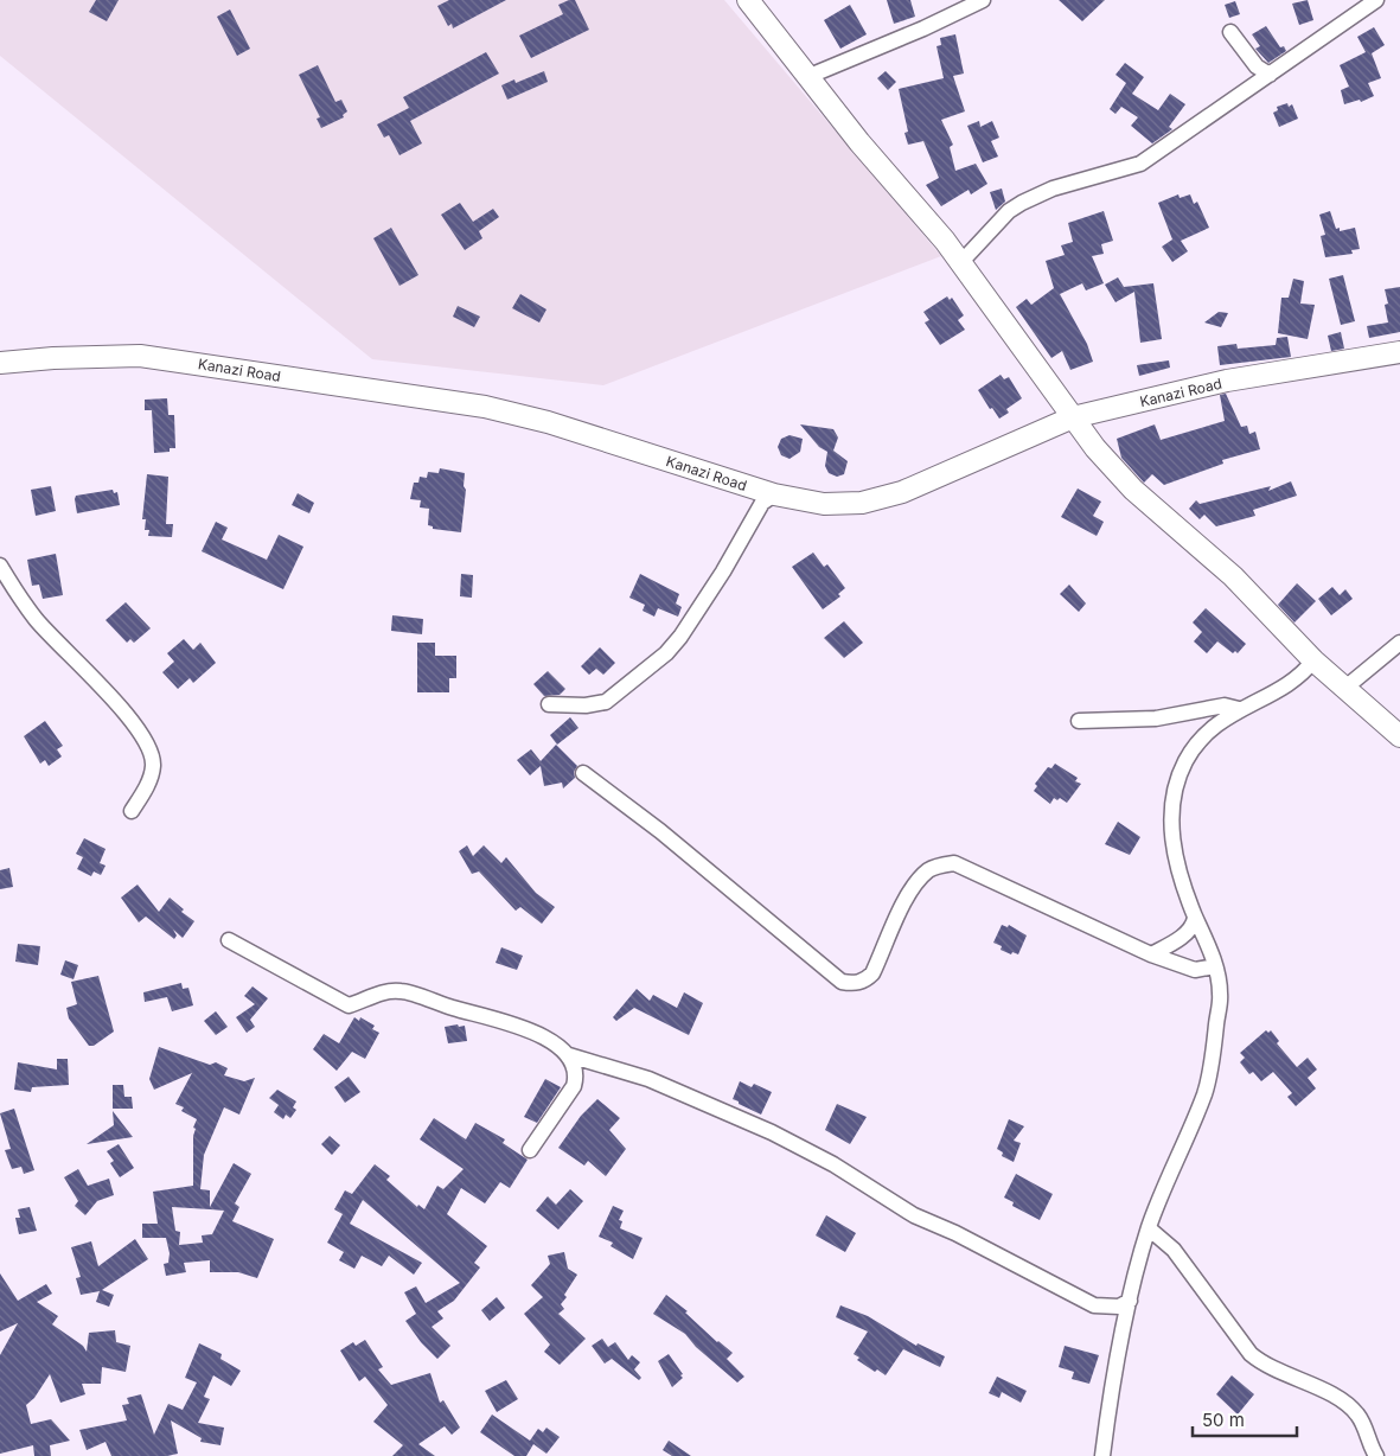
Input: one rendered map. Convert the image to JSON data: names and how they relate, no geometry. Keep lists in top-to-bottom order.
{
  "streets": {
    "main road": ["Kanazi Road"]
  },
  "scale_bar": "50 m"
}
